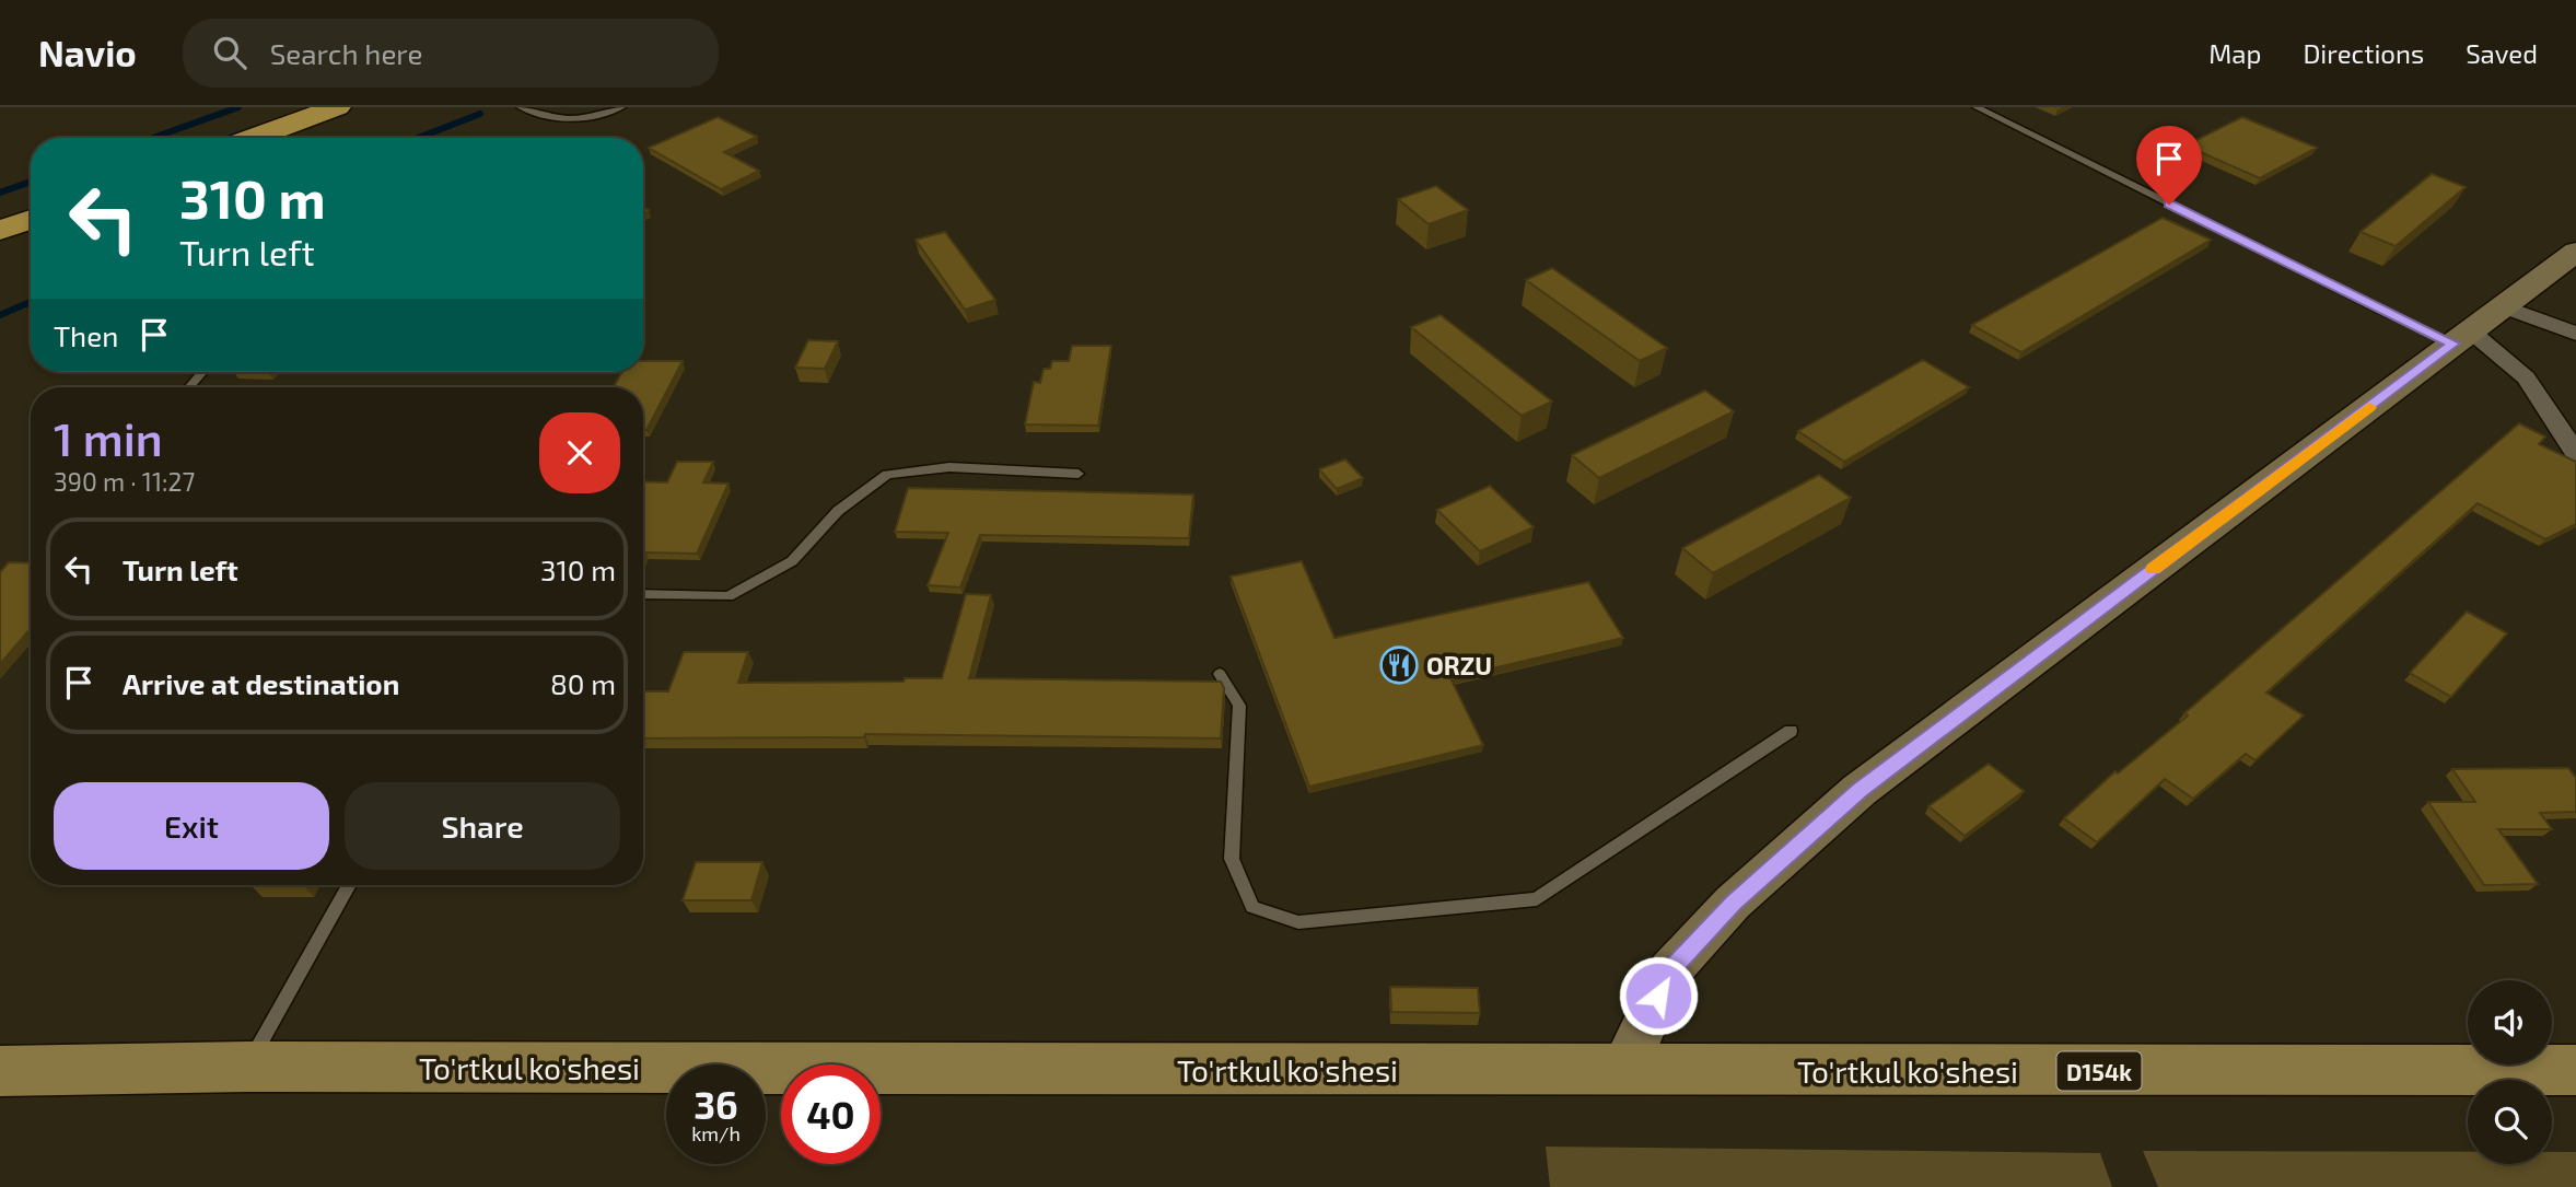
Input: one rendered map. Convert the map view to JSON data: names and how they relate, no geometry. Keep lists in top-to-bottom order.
{
  "streets": {
    "main road": ["To'rtkul ko'shesi", "D154k"]
  },
  "places": {
    "restaurant": ["ORZU"]
  },
  "page": {
    "header": "Navio",
    "search": "Search here",
    "nav": ["Map", "Directions", "Saved"],
    "turn": ["310 m", "Turn left"],
    "then": "Then",
    "heading": ["1 min", "390 m · 11:27"],
    "list": [
      {
        "name": "Turn left",
        "value": "310 m"
      },
      {
        "name": "Arrive at destination",
        "value": "80 m"
      }
    ],
    "buttons": ["Exit", "Share"],
    "speed": "36 km/h",
    "limit": "40"
  }
}
